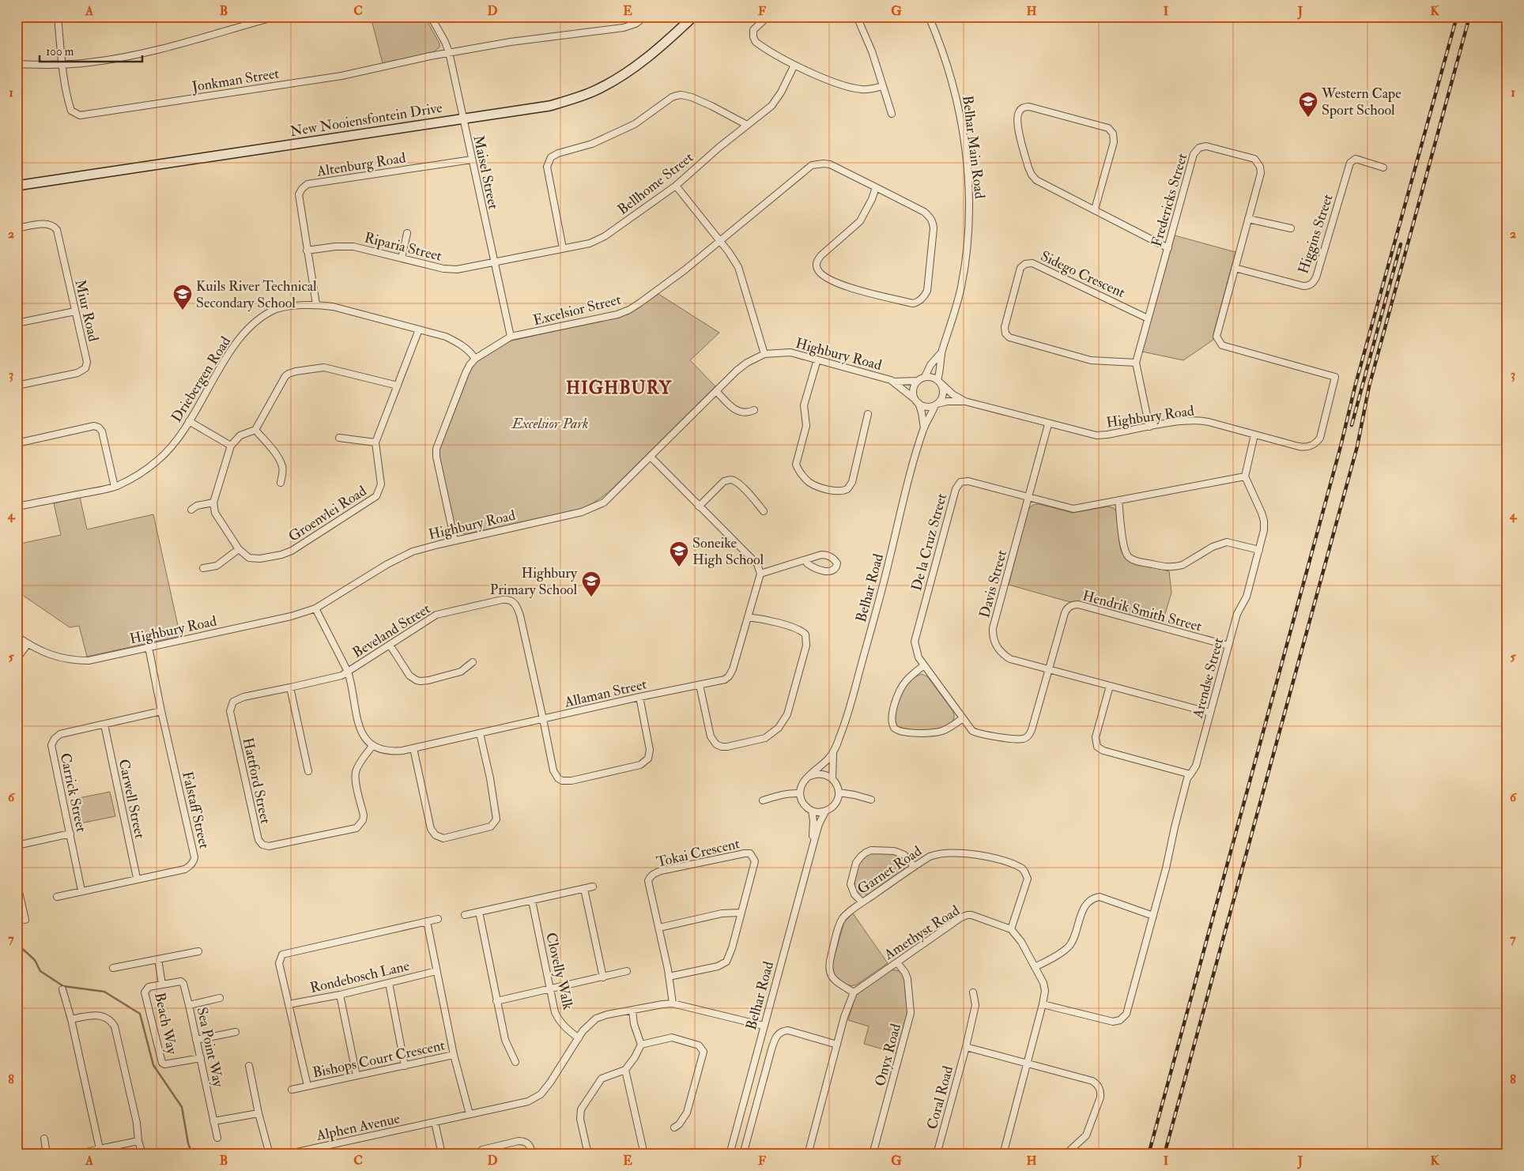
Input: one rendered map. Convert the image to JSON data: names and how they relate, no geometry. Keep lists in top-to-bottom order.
{
  "streets": {
    "street": [
      "Jonkman Street",
      "New Nooiensfontein Drive",
      "Belhar Main Road",
      "Altenburg Road",
      "Maisel Street",
      "Bellhome Street",
      "Fredericks Street",
      "Higgins Street",
      "Riparia Street",
      "Sidego Crescent",
      "Excelsior Street",
      "Miur Road",
      "Highbury Road",
      "Driebergen Road",
      "Groenvlei Road",
      "De la Cruz Street",
      "Davis Street",
      "Belhar Road",
      "Hendrik Smith Street",
      "Beveland Street",
      "Arendse Street",
      "Allaman Street",
      "Hattford Street",
      "Carrick Street",
      "Carwell Street",
      "Falstaff Street",
      "Tokai Crescent",
      "Garnet Road",
      "Amethyst Road",
      "Clovelly Walk",
      "Rondebosch Lane",
      "Beach Way",
      "Sea Point Way",
      "Onyx Road",
      "Bishops Court Crescent",
      "Coral Road",
      "Alphen Avenue"
    ]
  },
  "crossings": [
    ["Jonkman Street", "Maisel Street"],
    ["New Nooiensfontein Drive", "Maisel Street"],
    ["Altenburg Road", "Maisel Street"],
    ["Altenburg Road", "Riparia Street"],
    ["Altenburg Road", "Driebergen Road"],
    ["Maisel Street", "Bellhome Street"],
    ["Maisel Street", "Riparia Street"],
    ["Maisel Street", "Excelsior Street"],
    ["Bellhome Street", "Riparia Street"],
    ["Fredericks Street", "Higgins Street"],
    ["Fredericks Street", "Sidego Crescent"],
    ["Fredericks Street", "Highbury Road"],
    ["Higgins Street", "Highbury Road"],
    ["Excelsior Street", "Highbury Road"],
    ["Excelsior Street", "Driebergen Road"],
    ["Highbury Road", "Davis Street"],
    ["Highbury Road", "Belhar Road"],
    ["Highbury Road", "Falstaff Street"],
    ["Driebergen Road", "Groenvlei Road"],
    ["De la Cruz Street", "Davis Street"],
    ["De la Cruz Street", "Hendrik Smith Street"],
    ["De la Cruz Street", "Arendse Street"],
    ["Davis Street", "Hendrik Smith Street"],
    ["Davis Street", "Arendse Street"],
    ["Hendrik Smith Street", "Arendse Street"],
    ["Beveland Street", "Allaman Street"],
    ["Beveland Street", "Hattford Street"],
    ["Allaman Street", "Hattford Street"],
    ["Carrick Street", "Carwell Street"],
    ["Carrick Street", "Falstaff Street"],
    ["Carwell Street", "Falstaff Street"],
    ["Tokai Crescent", "Alphen Avenue"],
    ["Garnet Road", "Amethyst Road"],
    ["Amethyst Road", "Onyx Road"],
    ["Clovelly Walk", "Alphen Avenue"],
    ["Rondebosch Lane", "Bishops Court Crescent"],
    ["Beach Way", "Sea Point Way"],
    ["Bishops Court Crescent", "Alphen Avenue"]
  ],
  "districts": ["HIGHBURY"],
  "parks": ["Excelsior Park"],
  "places": {
    "school or university": [
      "Western Cape Sport School",
      "Kuils River Technical Secondary School",
      "Soneike High School",
      "Highbury Primary School"
    ]
  },
  "scale_bar": "100 m",
  "grid": {
    "columns": [
      "A",
      "B",
      "C",
      "D",
      "E",
      "F",
      "G",
      "H",
      "I",
      "J",
      "K"
    ],
    "rows": [
      "1",
      "2",
      "3",
      "4",
      "5",
      "6",
      "7",
      "8"
    ]
  }
}
